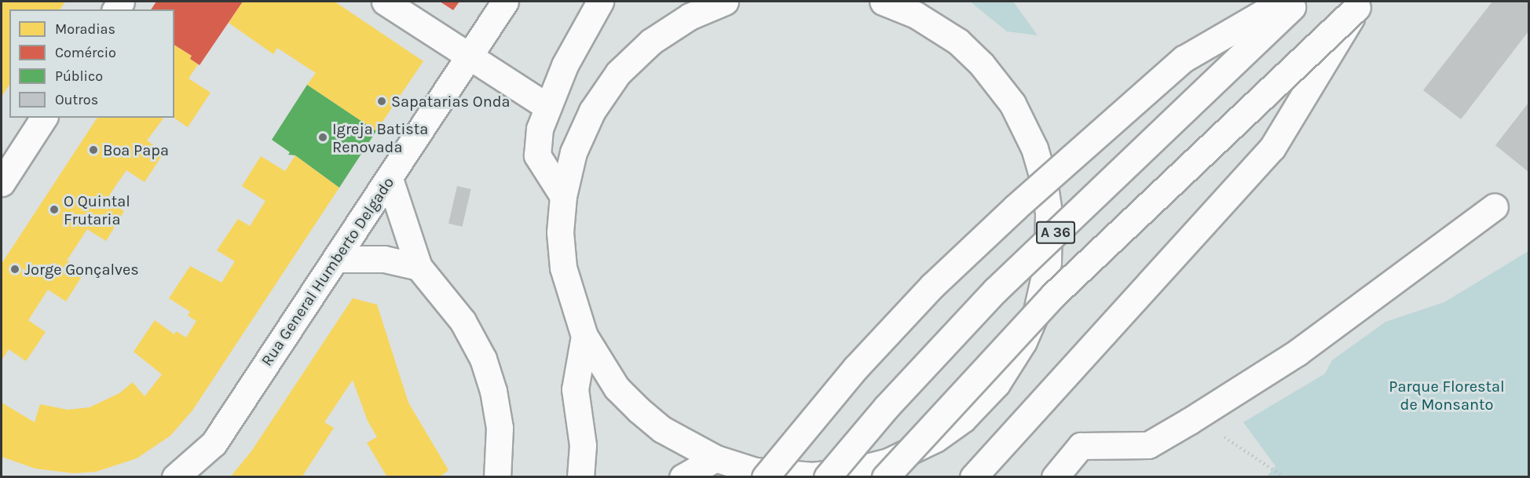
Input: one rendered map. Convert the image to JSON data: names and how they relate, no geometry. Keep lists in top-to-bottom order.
{
  "streets": {
    "main road": ["A 36", "Rua General Humberto Delgado"]
  },
  "parks": ["Parque Florestal de Monsanto"],
  "places": [
    "Sapatarias Onda",
    "Igreja Batista Renovada",
    "Boa Papa",
    "O Quintal Frutaria",
    "Jorge Gonçalves"
  ],
  "legend": [
    "Moradias",
    "Comércio",
    "Público",
    "Outros"
  ]
}
